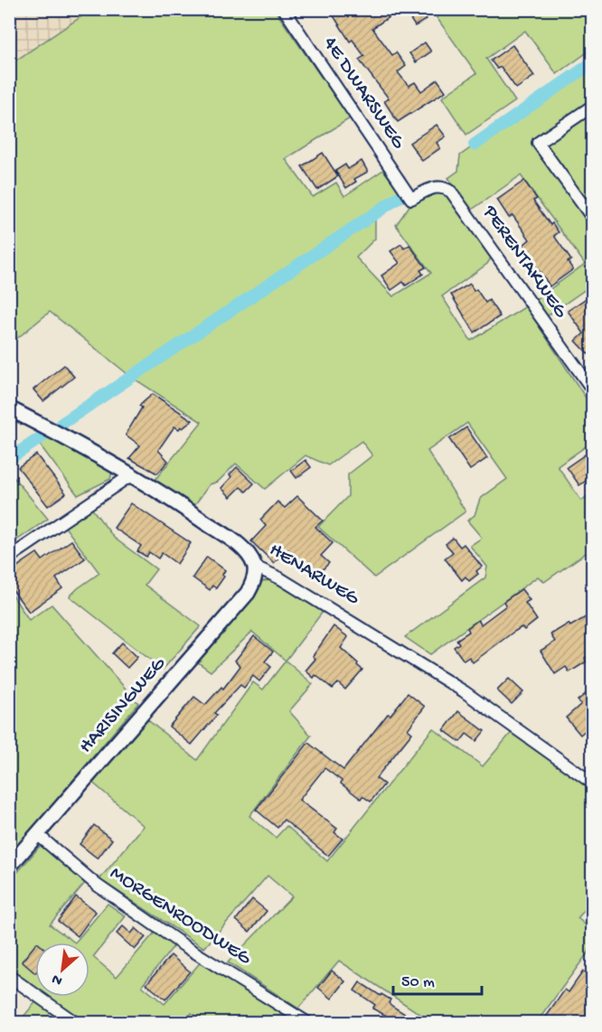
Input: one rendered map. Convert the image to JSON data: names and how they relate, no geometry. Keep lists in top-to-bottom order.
{
  "streets": {
    "street": [
      "4E DWARSWEG",
      "PERENTAKWEG",
      "HENARWEG",
      "HARISINGWEG",
      "MORGENROODWEG"
    ]
  },
  "crossings": [
    ["4E DWARSWEG", "PERENTAKWEG"],
    ["HENARWEG", "HARISINGWEG"],
    ["HARISINGWEG", "MORGENROODWEG"]
  ],
  "scale_bar": "50 m",
  "north": "bottom left"
}
